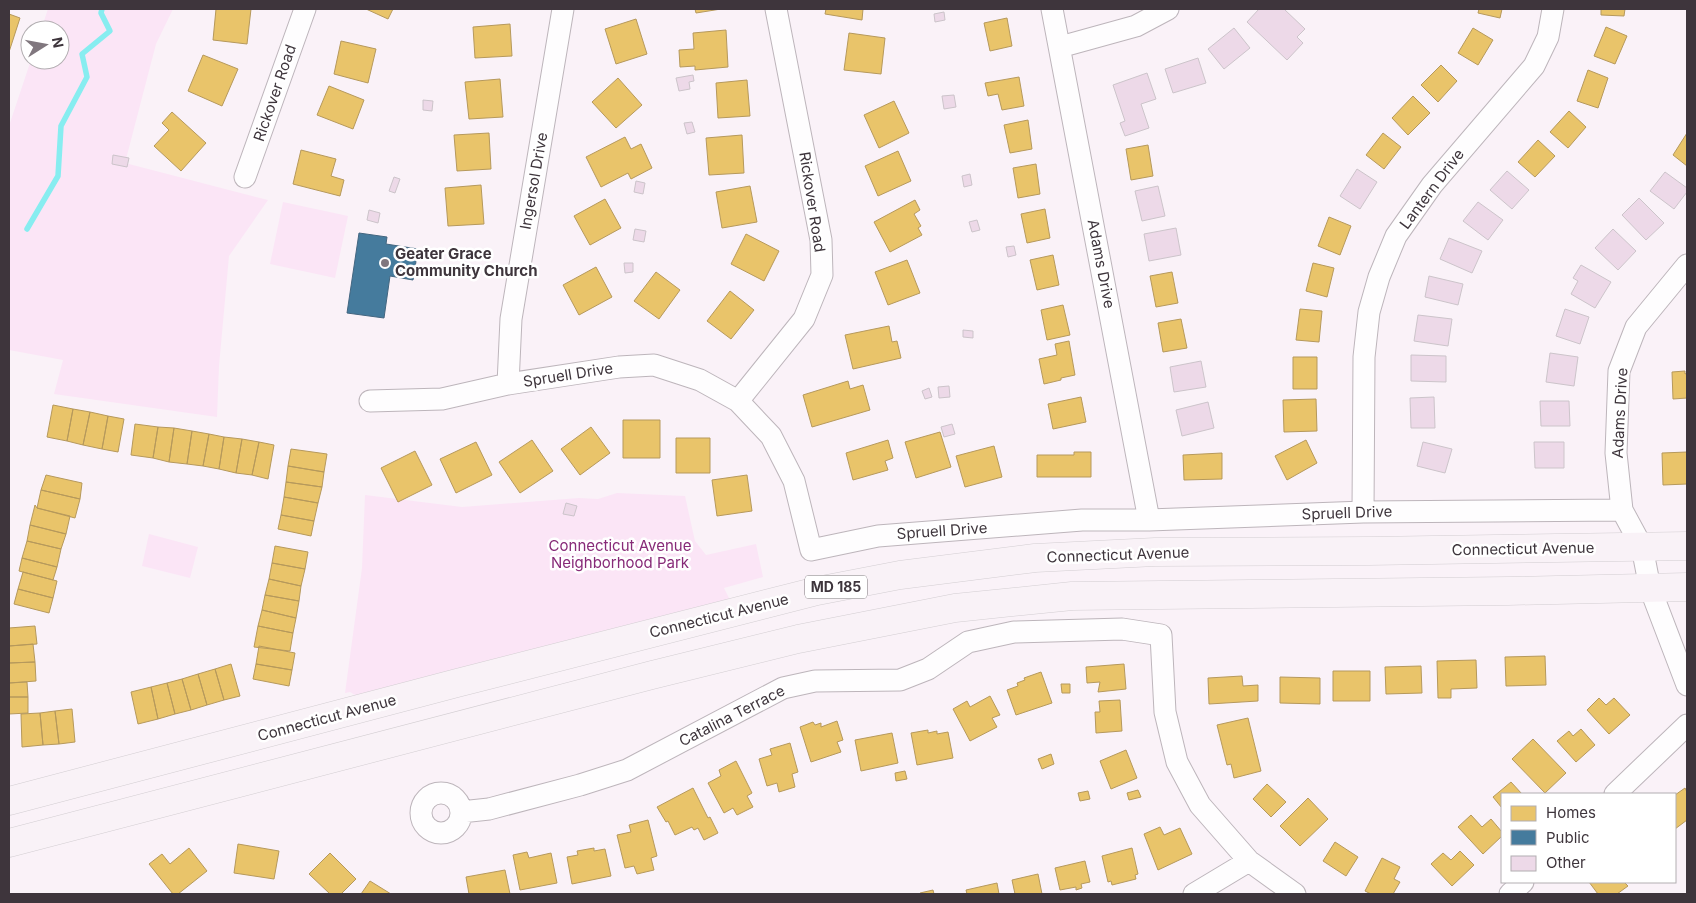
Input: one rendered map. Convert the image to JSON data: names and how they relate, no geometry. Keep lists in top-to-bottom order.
{
  "streets": {
    "main road": ["Connecticut Avenue", "MD 185"],
    "street": [
      "Rickover Road",
      "Ingersol Drive",
      "Lantern Drive",
      "Adams Drive",
      "Spruell Drive",
      "Catalina Terrace"
    ]
  },
  "crossings": [
    ["Rickover Road", "Spruell Drive"],
    ["Ingersol Drive", "Spruell Drive"],
    ["Lantern Drive", "Spruell Drive"],
    ["Adams Drive", "Spruell Drive"],
    ["Adams Drive", "Connecticut Avenue"]
  ],
  "parks": ["Connecticut Avenue Neighborhood Park"],
  "places": ["Geater Grace Community Church"],
  "legend": ["Homes", "Public", "Other"],
  "north": "right"
}
